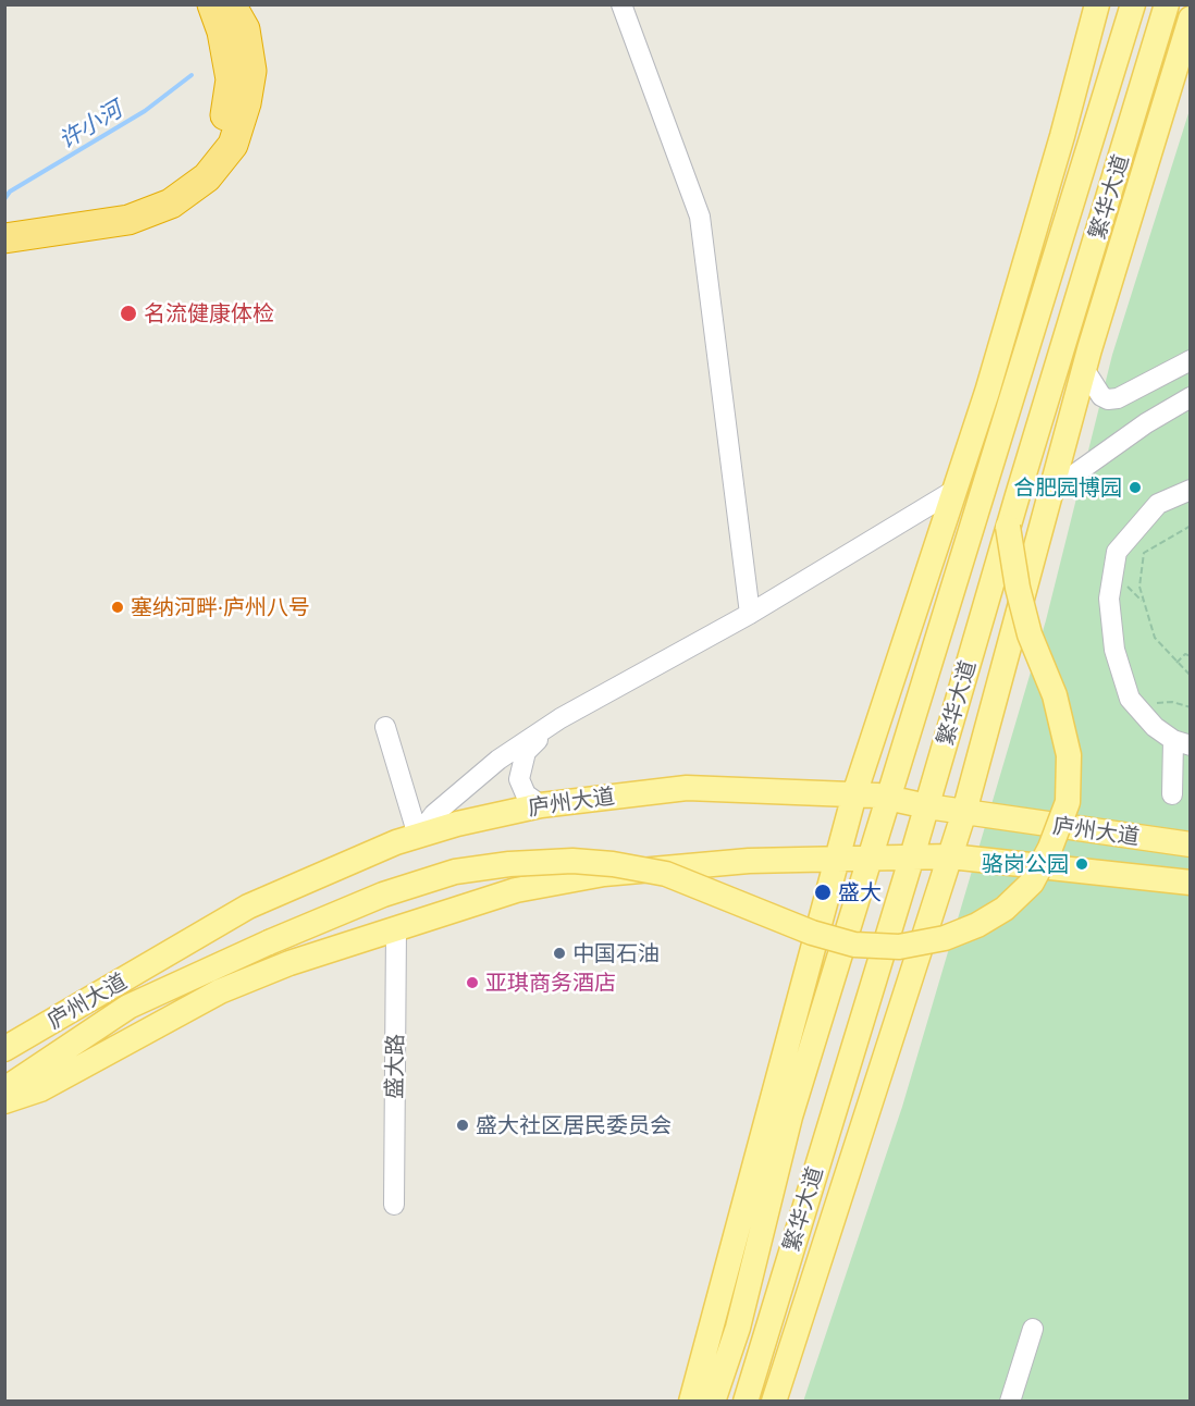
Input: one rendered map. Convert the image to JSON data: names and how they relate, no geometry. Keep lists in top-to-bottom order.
{
  "streets": {
    "main road": ["繁华大道", "庐州大道"],
    "street": ["盛大路"]
  },
  "crossings": [
    ["繁华大道", "庐州大道"],
    ["庐州大道", "盛大路"]
  ],
  "water": ["许小河"],
  "places": [
    "名流健康体检",
    "合肥园博园",
    "塞纳河畔·庐州八号",
    "骆岗公园",
    "盛大",
    "中国石油",
    "亚琪商务酒店",
    "盛大社区居民委员会"
  ]
}
